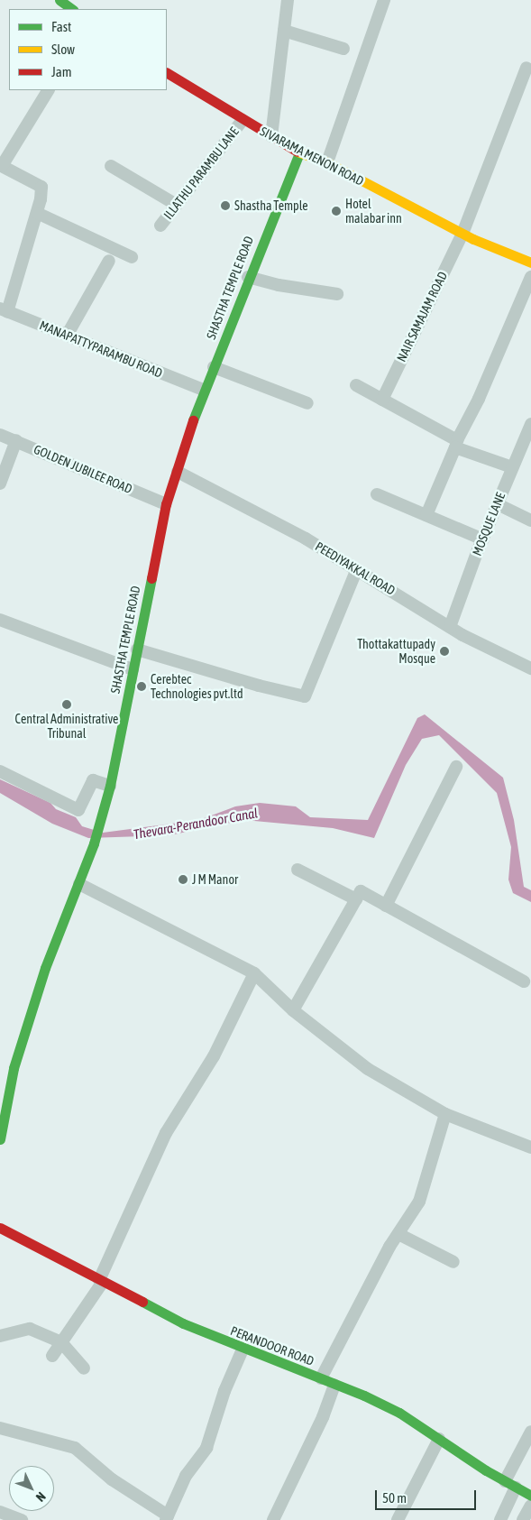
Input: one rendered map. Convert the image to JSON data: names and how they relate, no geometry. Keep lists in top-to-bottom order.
{
  "streets": {
    "street": [
      "SIVARAMA MENON ROAD",
      "ILLATHU PARAMBU LANE",
      "SHASTHA TEMPLE ROAD",
      "NAIR SAMAJAM ROAD",
      "MANAPATTYPARAMBU ROAD",
      "GOLDEN JUBILEE ROAD",
      "MOSQUE LANE",
      "PEEDIYAKKAL ROAD",
      "PERANDOOR ROAD"
    ]
  },
  "crossings": [
    ["SIVARAMA MENON ROAD", "ILLATHU PARAMBU LANE"],
    ["SIVARAMA MENON ROAD", "SHASTHA TEMPLE ROAD"],
    ["SIVARAMA MENON ROAD", "NAIR SAMAJAM ROAD"],
    ["SHASTHA TEMPLE ROAD", "MANAPATTYPARAMBU ROAD"],
    ["SHASTHA TEMPLE ROAD", "GOLDEN JUBILEE ROAD"],
    ["SHASTHA TEMPLE ROAD", "PEEDIYAKKAL ROAD"],
    ["MOSQUE LANE", "PEEDIYAKKAL ROAD"]
  ],
  "water": ["Thevara-Perandoor Canal"],
  "places": [
    "Shastha Temple",
    "Hotel malabar inn",
    "Thottakattupady Mosque",
    "Cerebtec Technologies pvt.ltd",
    "Central Administrative Tribunal",
    "J M Manor"
  ],
  "legend": ["Fast", "Slow", "Jam"],
  "scale_bar": "50 m",
  "north": "bottom right"
}
